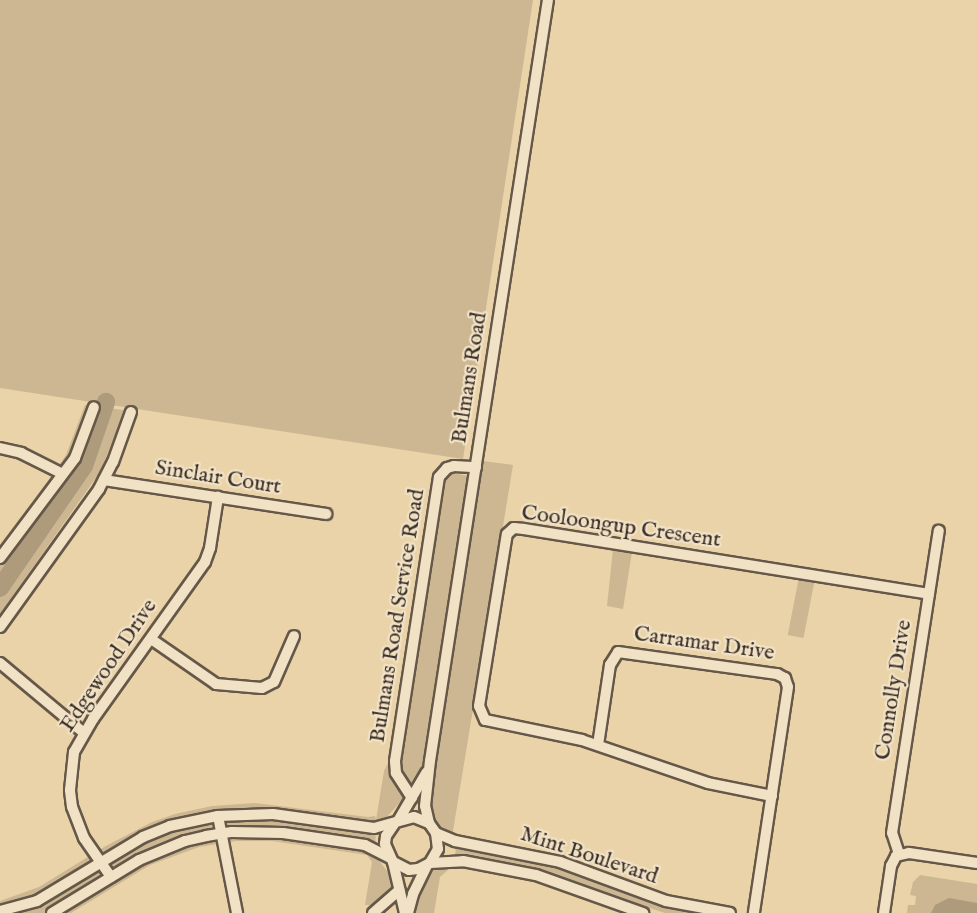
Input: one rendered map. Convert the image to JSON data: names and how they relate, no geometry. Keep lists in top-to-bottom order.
{
  "streets": {
    "street": [
      "Bulmans Road",
      "Sinclair Court",
      "Cooloongup Crescent",
      "Bulmans Road Service Road",
      "Carramar Drive",
      "Edgewood Drive",
      "Connolly Drive",
      "Mint Boulevard"
    ]
  },
  "crossings": [
    ["Bulmans Road", "Bulmans Road Service Road"],
    ["Bulmans Road", "Mint Boulevard"],
    ["Sinclair Court", "Edgewood Drive"],
    ["Cooloongup Crescent", "Carramar Drive"],
    ["Cooloongup Crescent", "Connolly Drive"]
  ]
}
